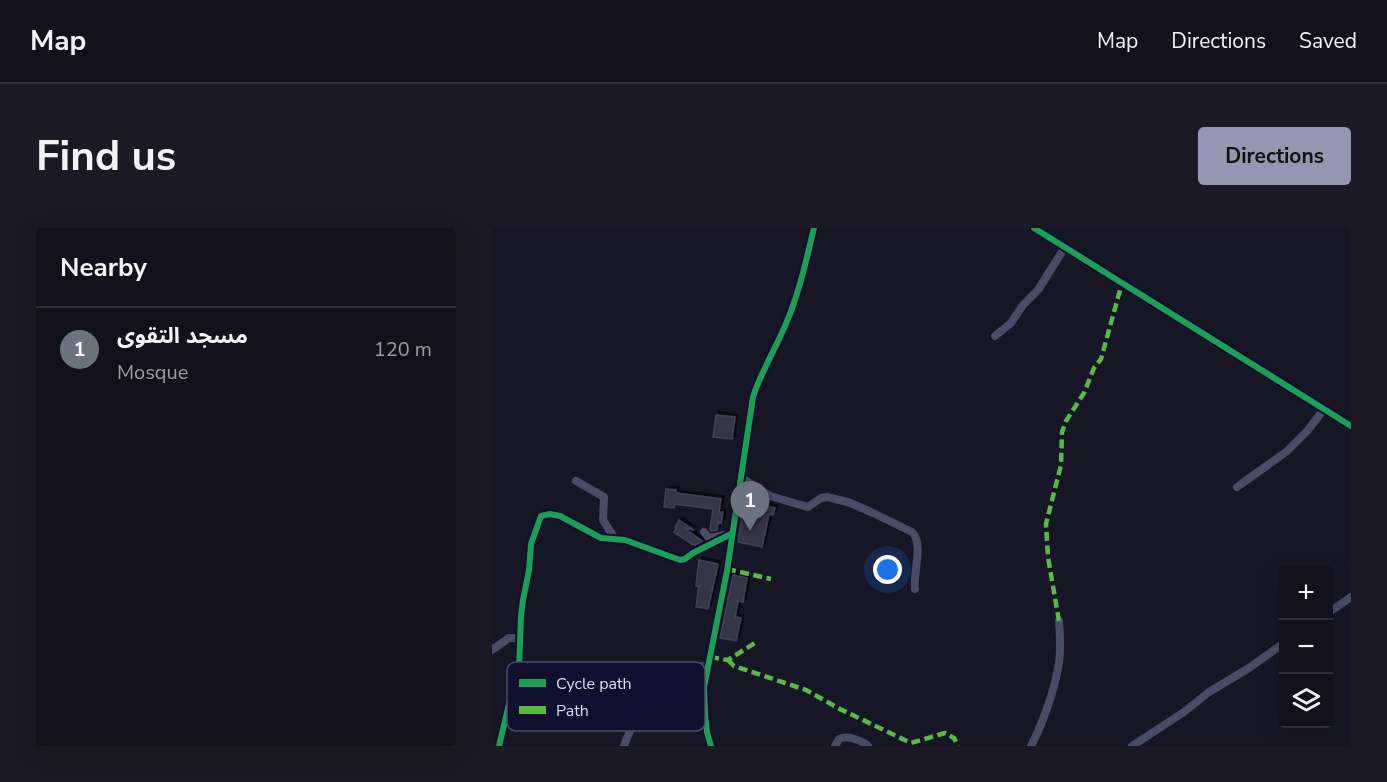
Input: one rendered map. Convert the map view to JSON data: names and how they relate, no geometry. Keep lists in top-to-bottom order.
{
  "legend": ["Cycle path", "Path"],
  "page": {
    "header": "Map",
    "nav": ["Map", "Directions", "Saved"],
    "buttons": "Directions",
    "title": "Find us",
    "heading": "Nearby",
    "list": [
      {
        "mark": "1",
        "name": "مسجد التقوى",
        "note": "Mosque",
        "value": "120 m"
      }
    ],
    "pins": "1",
    "map_buttons": ["+", "−"]
  }
}
